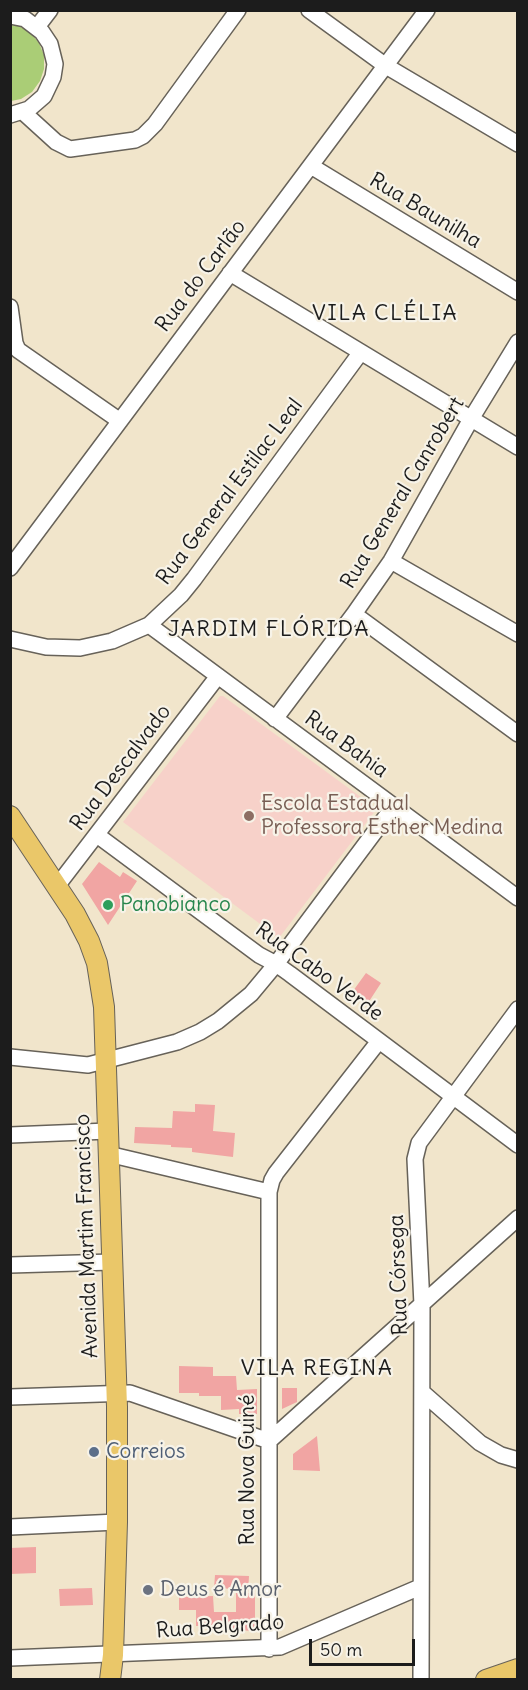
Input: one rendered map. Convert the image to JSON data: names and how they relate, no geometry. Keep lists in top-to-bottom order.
{
  "streets": {
    "main road": ["Avenida Martim Francisco"],
    "street": [
      "Rua Baunilha",
      "Rua do Carlão",
      "Rua General Estilac Leal",
      "Rua General Canrobert",
      "Rua Bahia",
      "Rua Descalvado",
      "Rua Cabo Verde",
      "Rua Córsega",
      "Rua Nova Guiné",
      "Rua Belgrado"
    ]
  },
  "crossings": [
    ["Rua Baunilha", "Rua do Carlão"],
    ["Rua General Estilac Leal", "Rua Bahia"],
    ["Rua General Canrobert", "Rua Bahia"],
    ["Rua Bahia", "Rua Descalvado"],
    ["Rua Descalvado", "Rua Cabo Verde"],
    ["Rua Descalvado", "Avenida Martim Francisco"],
    ["Rua Cabo Verde", "Rua Córsega"],
    ["Rua Cabo Verde", "Rua Nova Guiné"],
    ["Avenida Martim Francisco", "Rua Belgrado"],
    ["Rua Córsega", "Rua Belgrado"],
    ["Rua Nova Guiné", "Rua Belgrado"]
  ],
  "districts": ["VILA CLÉLIA", "JARDIM FLÓRIDA", "VILA REGINA"],
  "places": [
    "Escola Estadual Professora Esther Medina",
    "Panobianco",
    "Correios",
    "Deus é Amor"
  ],
  "scale_bar": "50 m"
}
